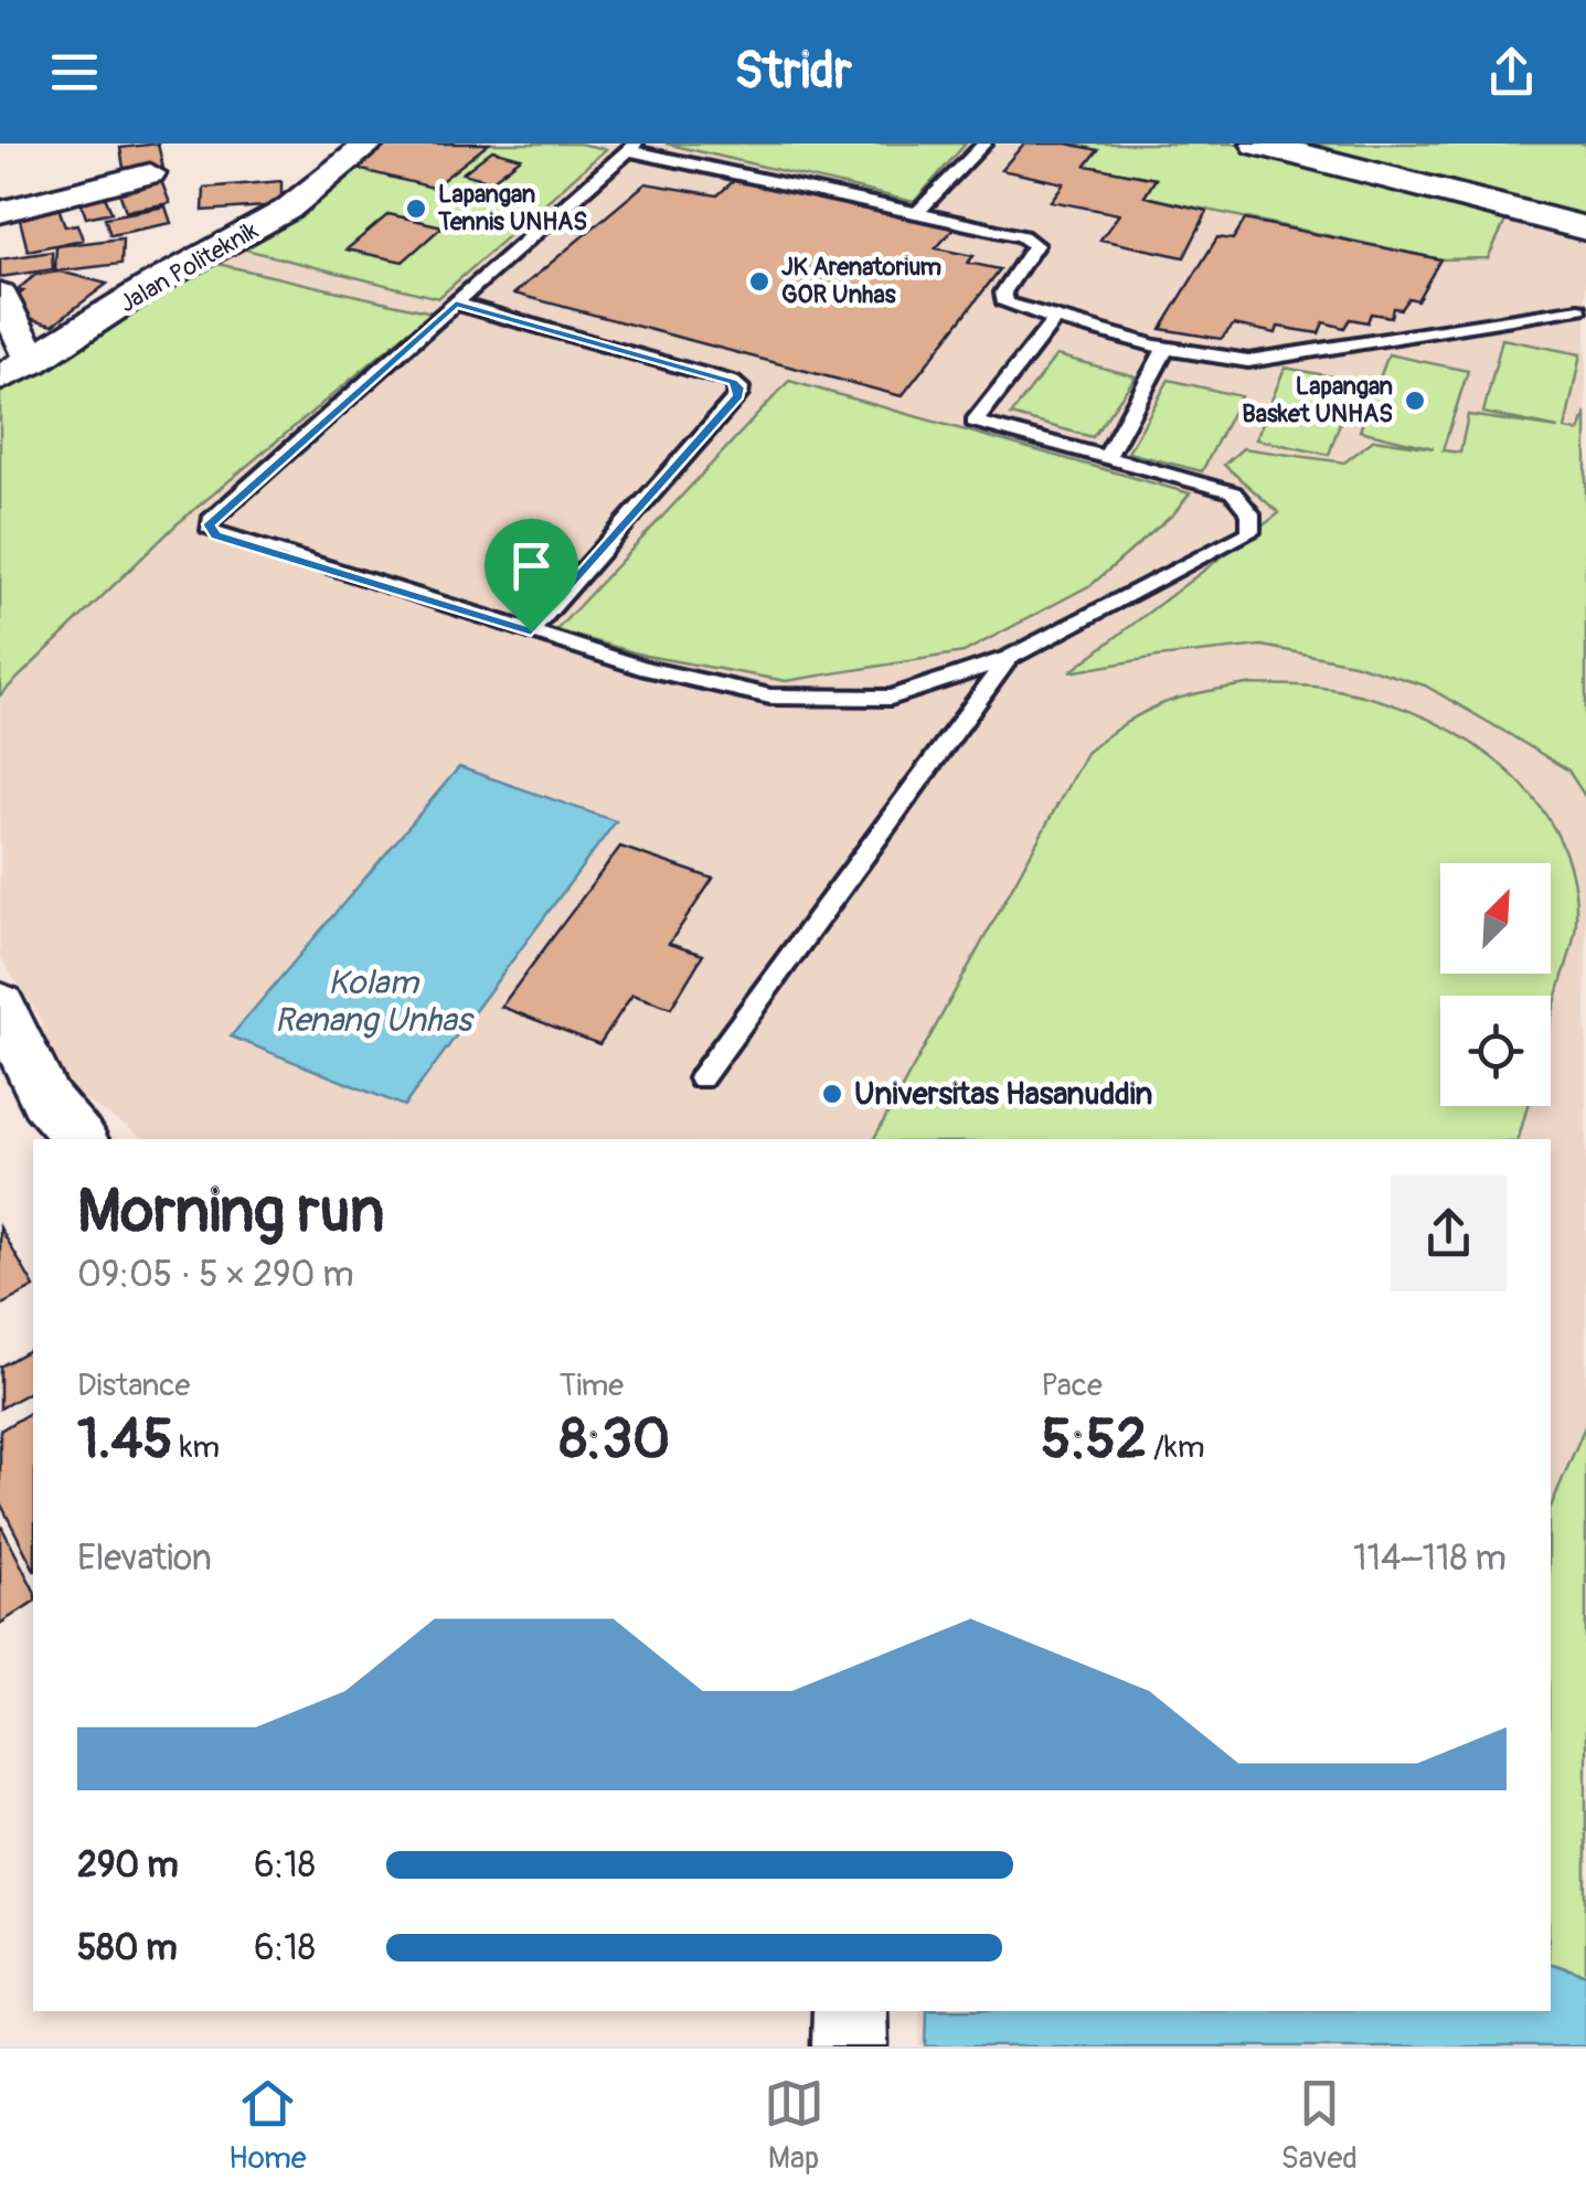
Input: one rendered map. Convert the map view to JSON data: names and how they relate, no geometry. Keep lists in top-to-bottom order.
{
  "streets": {
    "street": ["Jalan Politeknik"]
  },
  "water": ["Kolam Renang Unhas"],
  "places": [
    "Lapangan Tennis UNHAS",
    "JK Arenatorium GOR Unhas",
    "Lapangan Basket UNHAS",
    "Universitas Hasanuddin"
  ],
  "north": "top right",
  "page": {
    "header": "Stridr",
    "heading": ["Morning run", "09:05 · 5 × 290 m"],
    "stats": [
      ["Distance", "1.45 km"],
      ["Time", "8:30"],
      ["Pace", "5:52 /km"]
    ],
    "chart": ["Elevation", "114–118 m"],
    "list": [
      {
        "name": "290 m",
        "note": "6:18"
      },
      {
        "name": "580 m",
        "note": "6:18"
      }
    ],
    "tabs": ["Home", "Map", "Saved"]
  }
}
